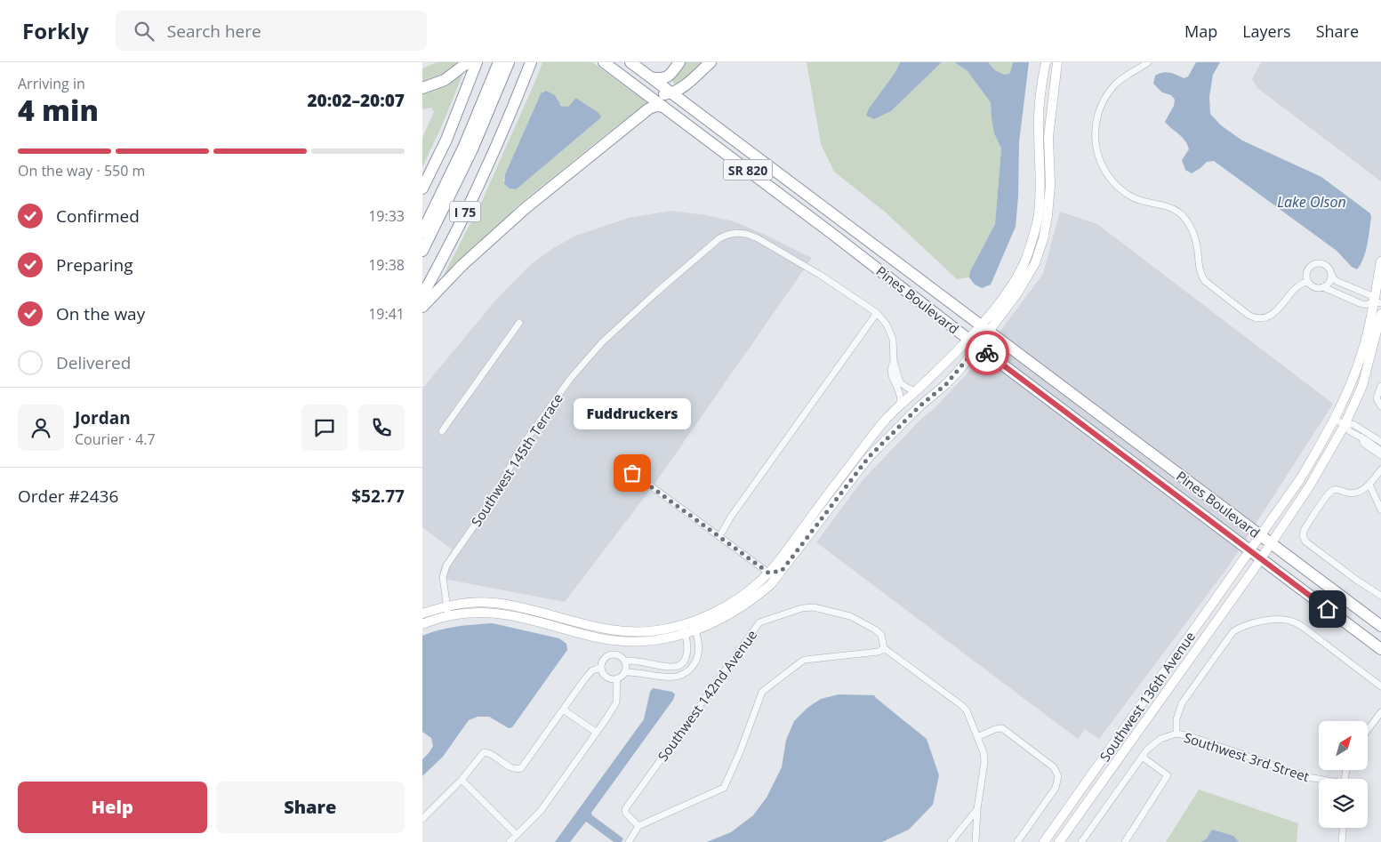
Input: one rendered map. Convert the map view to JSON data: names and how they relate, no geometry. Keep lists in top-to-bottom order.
{
  "streets": {
    "highway": ["SR 820", "I 75", "Pines Boulevard"],
    "street": [
      "Southwest 145th Terrace",
      "Southwest 142nd Avenue",
      "Southwest 136th Avenue",
      "Southwest 3rd Street"
    ]
  },
  "crossings": [
    ["Pines Boulevard", "Southwest 136th Avenue"]
  ],
  "water": ["Lake Olson"],
  "places": ["Fuddruckers"],
  "north": "top right",
  "page": {
    "header": "Forkly",
    "search": "Search here",
    "nav": ["Map", "Layers", "Share"],
    "heading": ["4 min", "Arriving in", "20:02–20:07"],
    "panel": [
      "Jordan",
      "Courier · 4.7",
      "Order #2436",
      "$52.77"
    ],
    "bar": "On the way · 550 m",
    "list": [
      ["Confirmed", "19:33"],
      ["Preparing", "19:38"],
      ["On the way", "19:41"],
      "Delivered"
    ],
    "bubble": "Fuddruckers",
    "buttons": ["Help", "Share"]
  }
}
